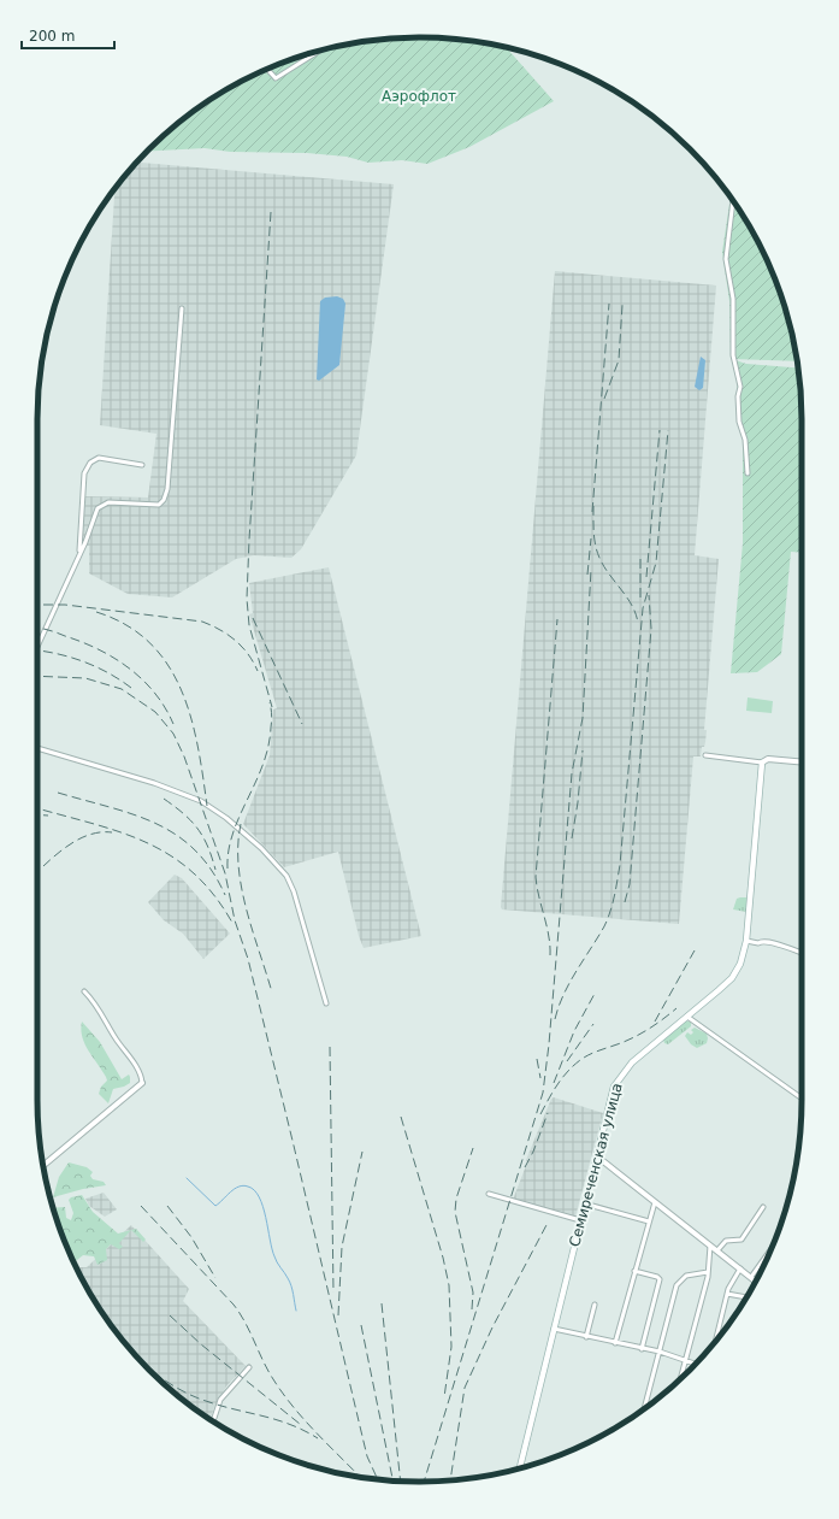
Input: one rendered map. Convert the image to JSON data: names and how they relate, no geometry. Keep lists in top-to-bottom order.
{
  "streets": {
    "main road": ["Семиреченская улица"]
  },
  "parks": ["Аэрофлот"],
  "scale_bar": "200 m"
}
